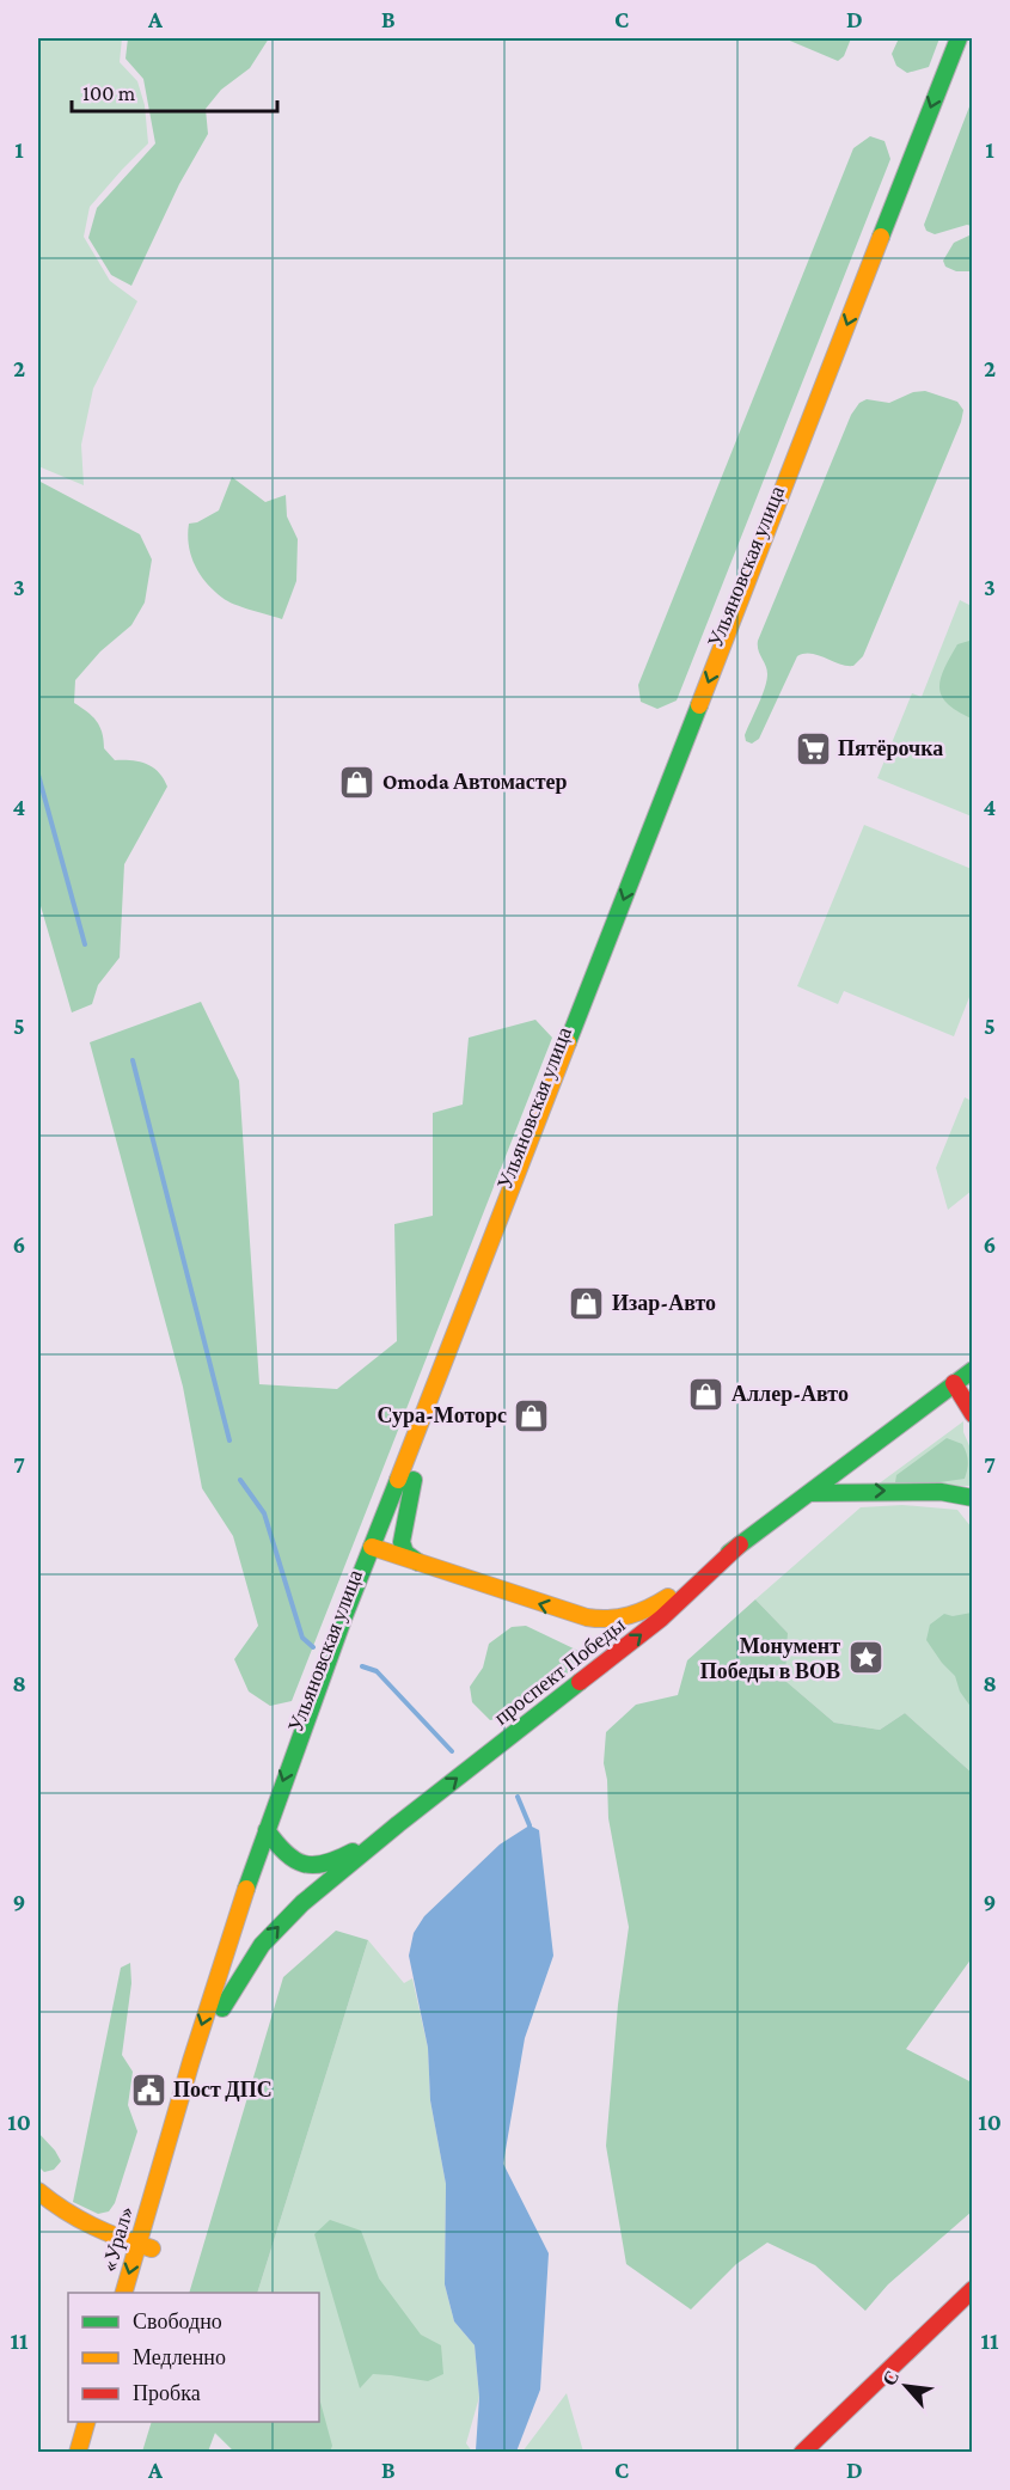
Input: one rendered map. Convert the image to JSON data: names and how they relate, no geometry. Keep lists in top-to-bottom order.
{
  "streets": {
    "main road": ["Ульяновская улица", "проспект Победы", "«Урал»"]
  },
  "crossings": [
    ["Ульяновская улица", "проспект Победы"],
    ["Ульяновская улица", "«Урал»"]
  ],
  "places": {
    "supermarket": ["Пятёрочка"],
    "shop": [
      "Omoda Автомастер",
      "Изар-Авто",
      "Аллер-Авто",
      "Сура-Моторс"
    ],
    "place": ["Монумент Победы в ВОВ"],
    "public building": ["Пост ДПС"]
  },
  "legend": ["Свободно", "Медленно", "Пробка"],
  "scale_bar": "100 m",
  "north": "top left",
  "grid": {
    "columns": [
      "A",
      "B",
      "C",
      "D"
    ],
    "rows": [
      "1",
      "2",
      "3",
      "4",
      "5",
      "6",
      "7",
      "8",
      "9",
      "10",
      "11"
    ]
  }
}
